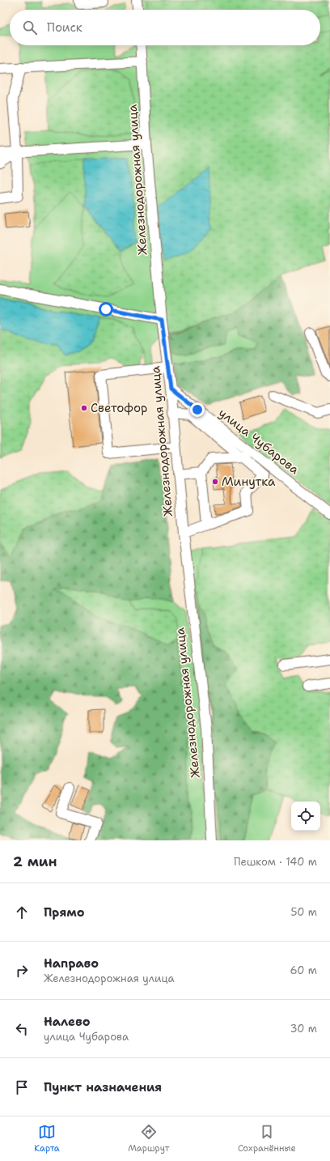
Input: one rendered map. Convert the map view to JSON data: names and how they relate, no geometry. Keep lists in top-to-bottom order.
{
  "streets": {
    "street": ["Железнодорожная улица", "улица Чубарова"]
  },
  "crossings": [
    ["Железнодорожная улица", "улица Чубарова"]
  ],
  "places": ["Светофор", "Минутка"],
  "page": {
    "search": "Поиск",
    "heading": ["2 мин", "Пешком · 140 m"],
    "list": [
      ["Прямо", "50 m"],
      ["Направо", "Железнодорожная улица", "60 m"],
      ["Налево", "улица Чубарова", "30 m"],
      "Пункт назначения"
    ],
    "nav": ["Карта", "Маршрут", "Сохранённые"]
  }
}
